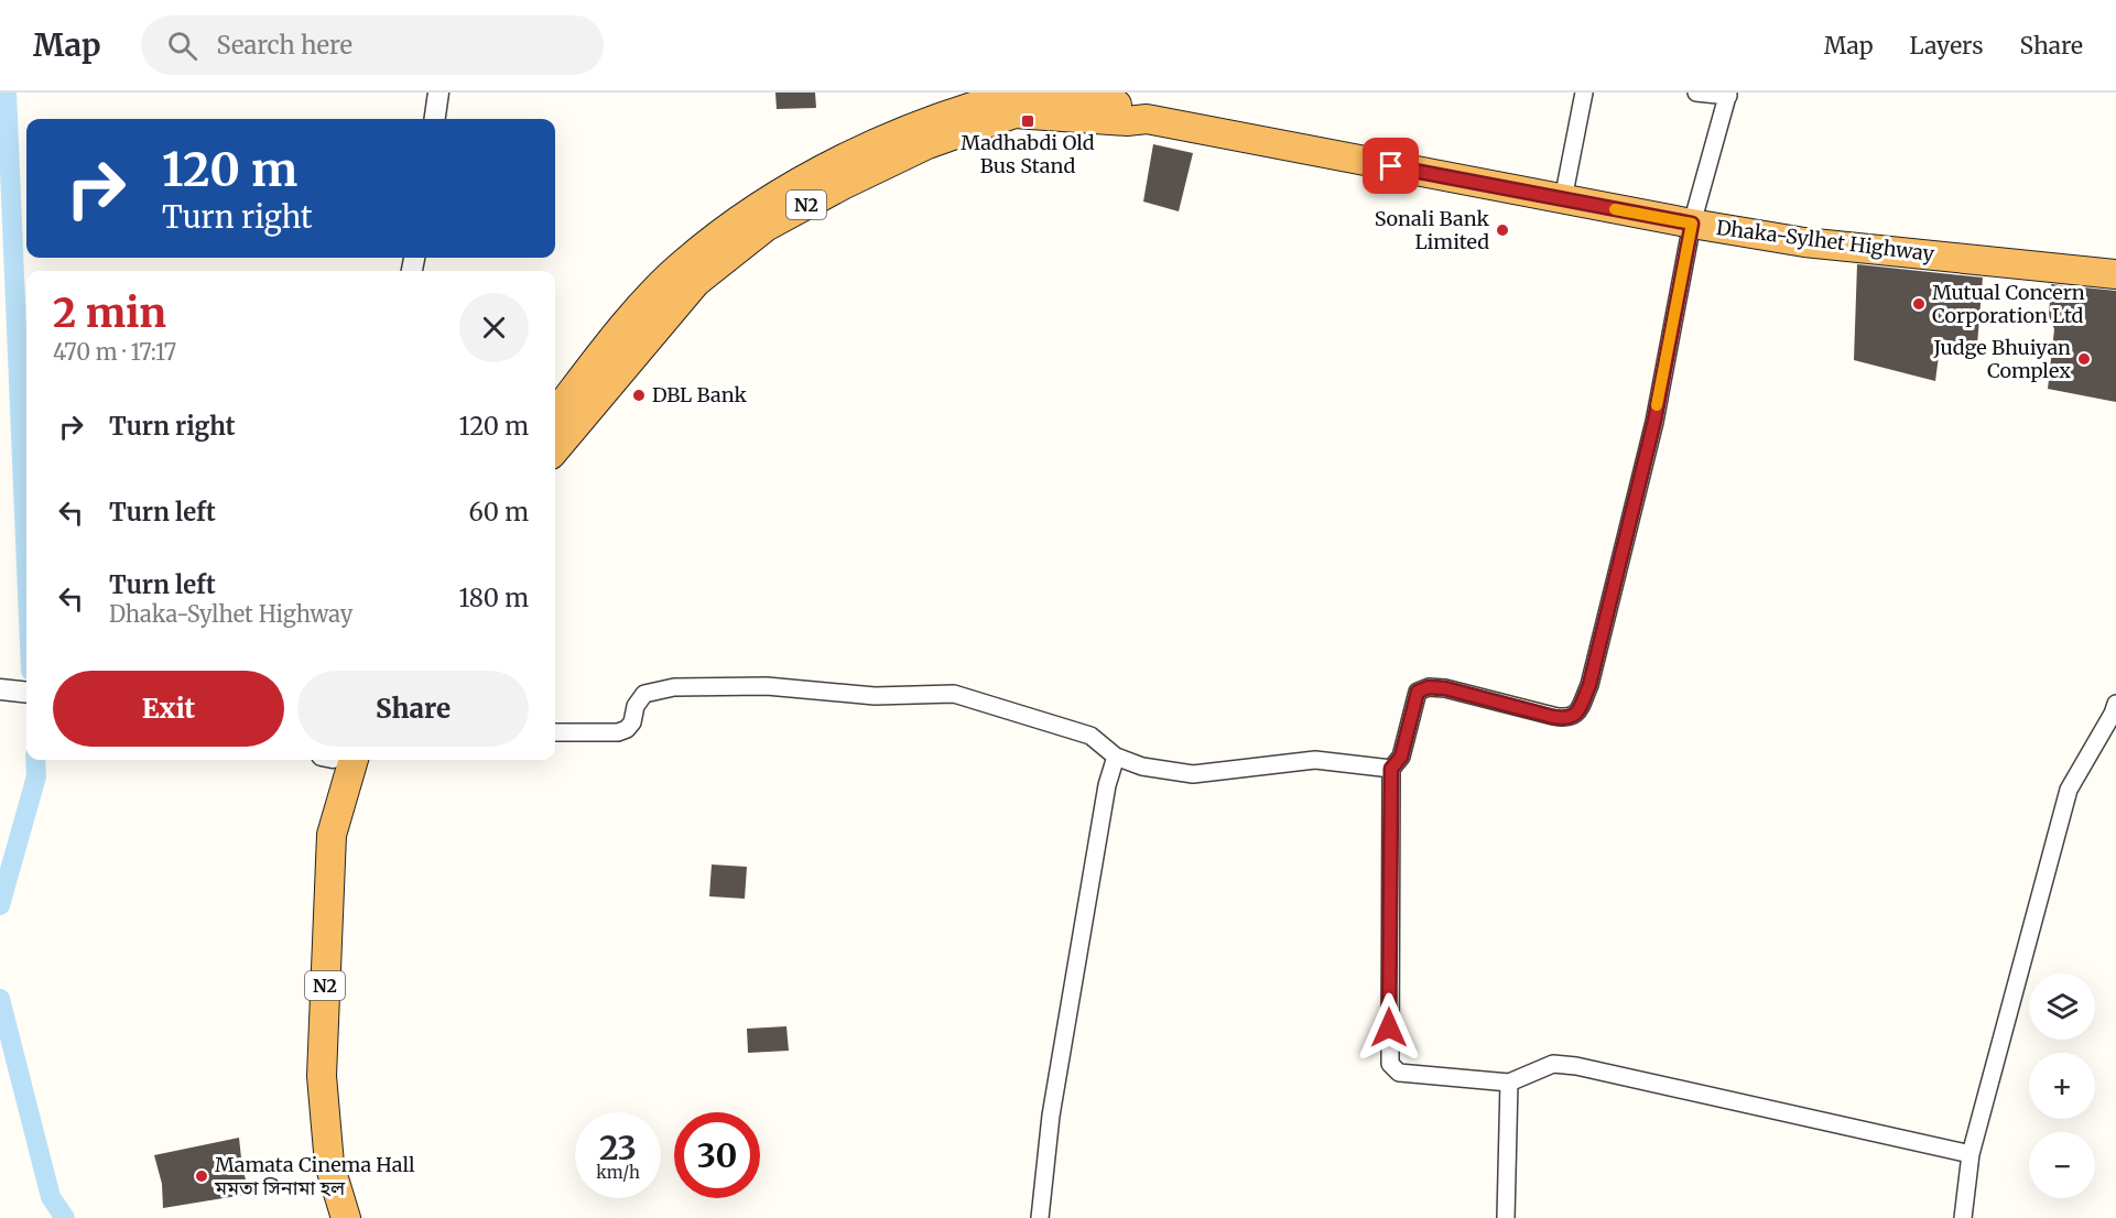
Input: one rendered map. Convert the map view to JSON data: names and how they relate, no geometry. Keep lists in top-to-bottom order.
{
  "streets": {
    "highway": ["N2", "Dhaka-Sylhet Highway"]
  },
  "places": {
    "transit": ["Madhabdi Old Bus Stand"],
    "other": [
      "Sonali Bank Limited",
      "Mutual Concern Corporation Ltd",
      "Judge Bhuiyan Complex",
      "DBL Bank",
      "Mamata Cinema Hall মমতা সিনামা হল"
    ]
  },
  "page": {
    "header": "Map",
    "search": "Search here",
    "nav": ["Map", "Layers", "Share"],
    "turn": ["120 m", "Turn right"],
    "heading": ["2 min", "470 m · 17:17"],
    "list": [
      {
        "name": "Turn right",
        "value": "120 m"
      },
      {
        "name": "Turn left",
        "value": "60 m"
      },
      {
        "name": "Turn left",
        "note": "Dhaka-Sylhet Highway",
        "value": "180 m"
      }
    ],
    "buttons": ["Exit", "Share"],
    "map_buttons": ["+", "−"],
    "speed": "23 km/h",
    "limit": "30"
  }
}
